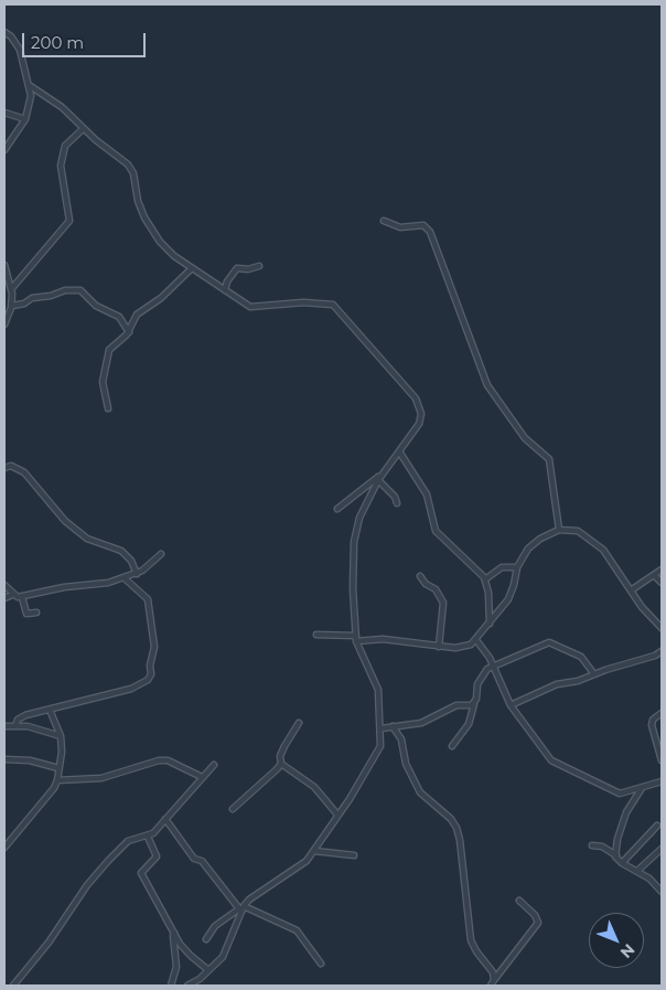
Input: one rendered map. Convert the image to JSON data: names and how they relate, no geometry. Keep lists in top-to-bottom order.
{
  "scale_bar": "200 m",
  "north": "bottom right"
}
